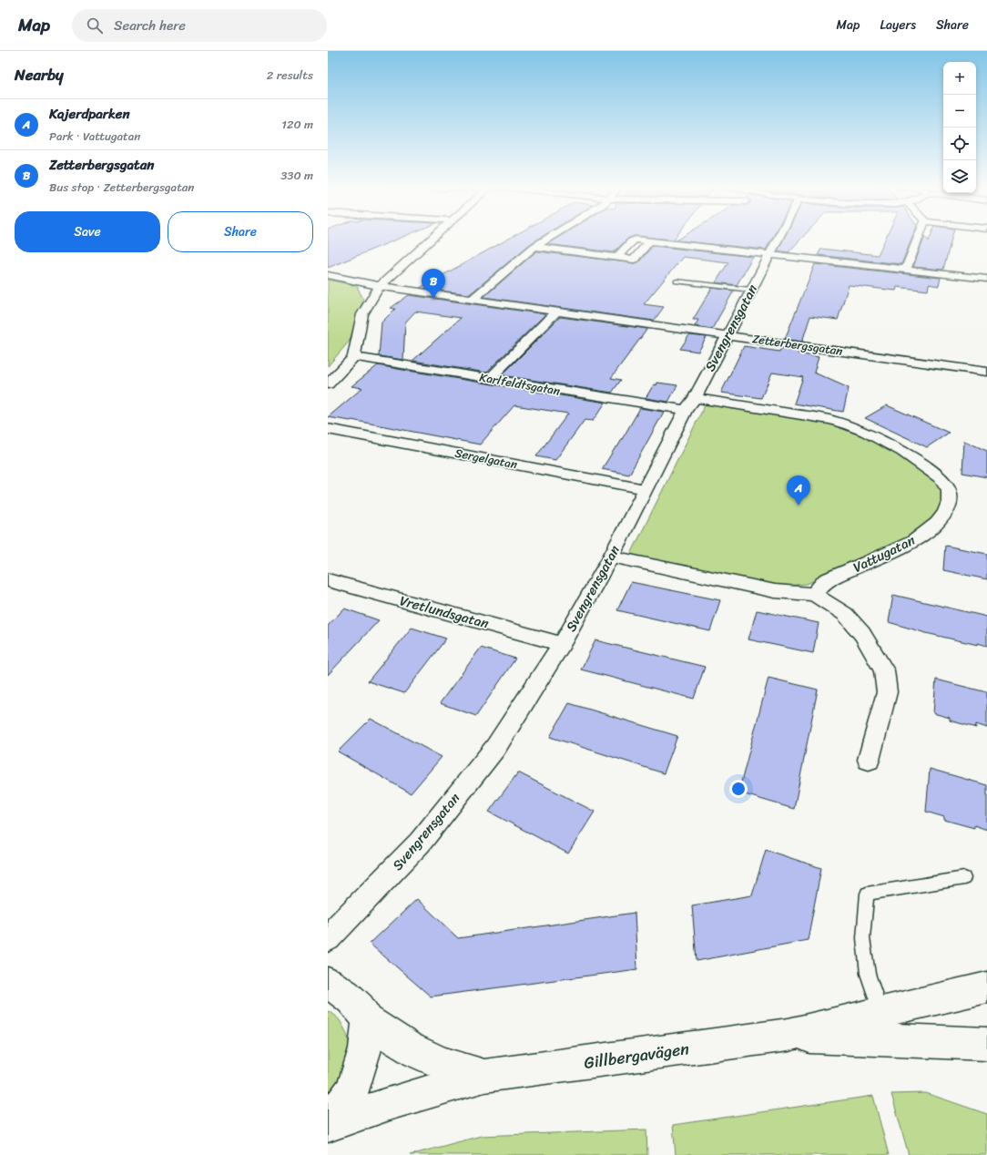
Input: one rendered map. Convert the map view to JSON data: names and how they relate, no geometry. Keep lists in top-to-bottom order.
{
  "streets": {
    "street": [
      "Svengrensgatan",
      "Zetterbergsgatan",
      "Karlfeldtsgatan",
      "Sergelgatan",
      "Vattugatan",
      "Vretlundsgatan",
      "Gillbergavägen"
    ]
  },
  "crossings": [
    ["Svengrensgatan", "Zetterbergsgatan"],
    ["Svengrensgatan", "Karlfeldtsgatan"],
    ["Svengrensgatan", "Sergelgatan"],
    ["Svengrensgatan", "Vattugatan"],
    ["Svengrensgatan", "Vretlundsgatan"],
    ["Karlfeldtsgatan", "Vattugatan"]
  ],
  "page": {
    "header": "Map",
    "search": "Search here",
    "nav": ["Map", "Layers", "Share"],
    "heading": ["Nearby", "2 results"],
    "map_buttons": ["+", "−"],
    "list": [
      {
        "mark": "A",
        "name": "Kajerdparken",
        "note": "Park · Vattugatan",
        "value": "120 m"
      },
      {
        "mark": "B",
        "name": "Zetterbergsgatan",
        "note": "Bus stop · Zetterbergsgatan",
        "value": "330 m"
      }
    ],
    "buttons": ["Save", "Share"],
    "pins": ["B", "A"]
  }
}
